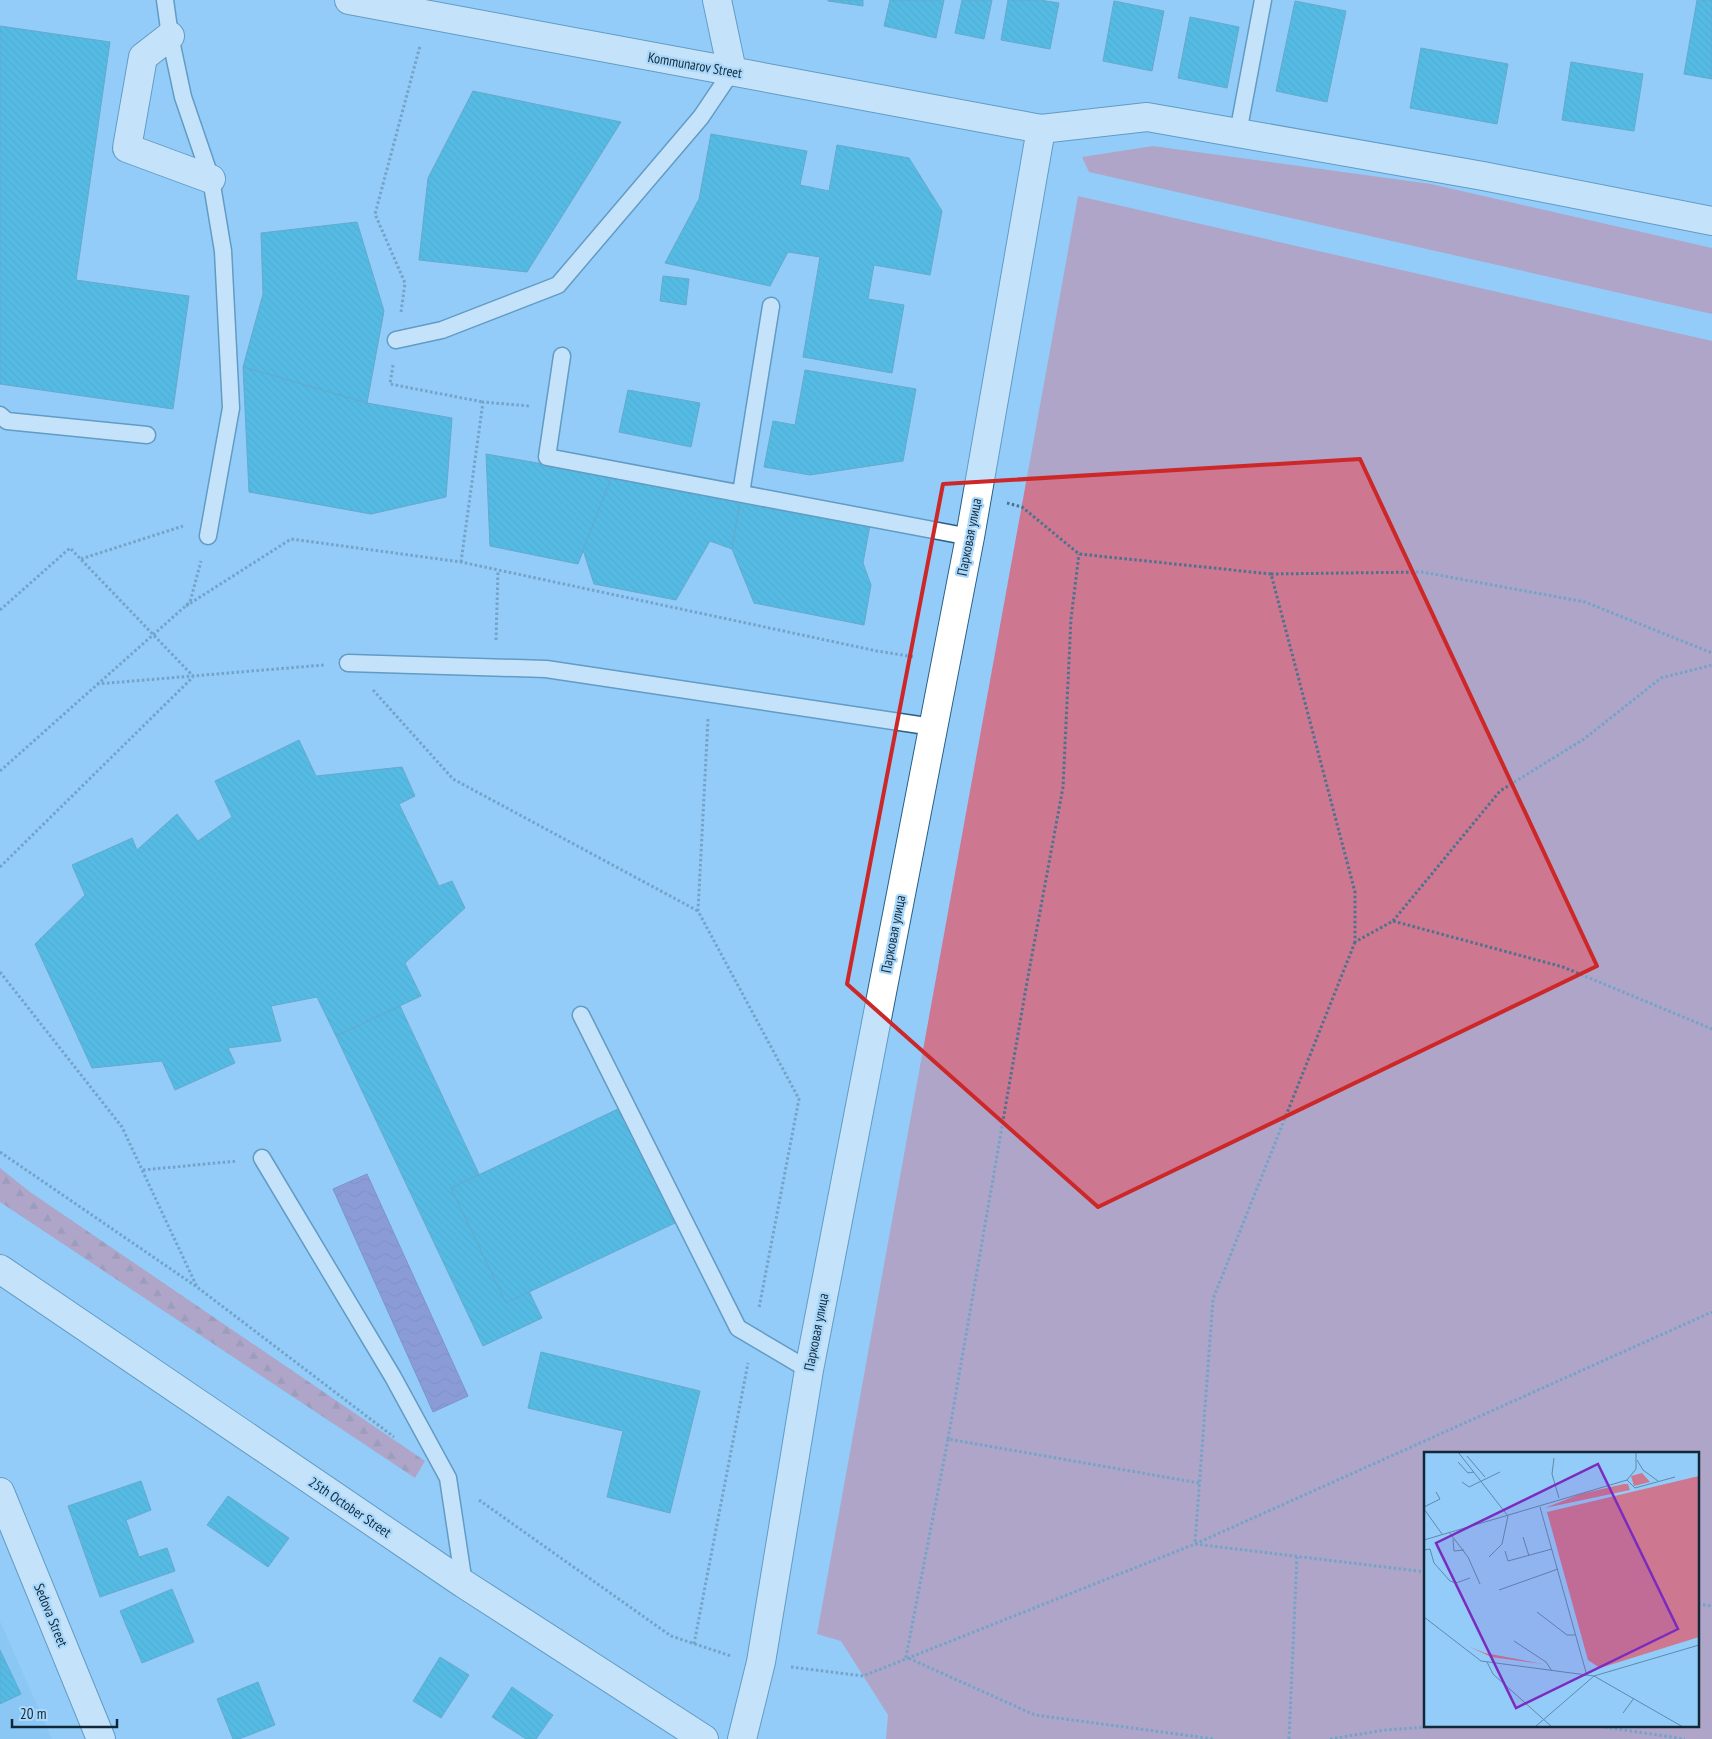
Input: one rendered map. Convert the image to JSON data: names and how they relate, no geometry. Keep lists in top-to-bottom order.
{
  "streets": {
    "street": [
      "Kommunarov Street",
      "Парковая улица",
      "25th October Street",
      "Sedova Street"
    ]
  },
  "crossings": [
    ["Kommunarov Street", "Парковая улица"]
  ],
  "scale_bar": "20 m"
}
